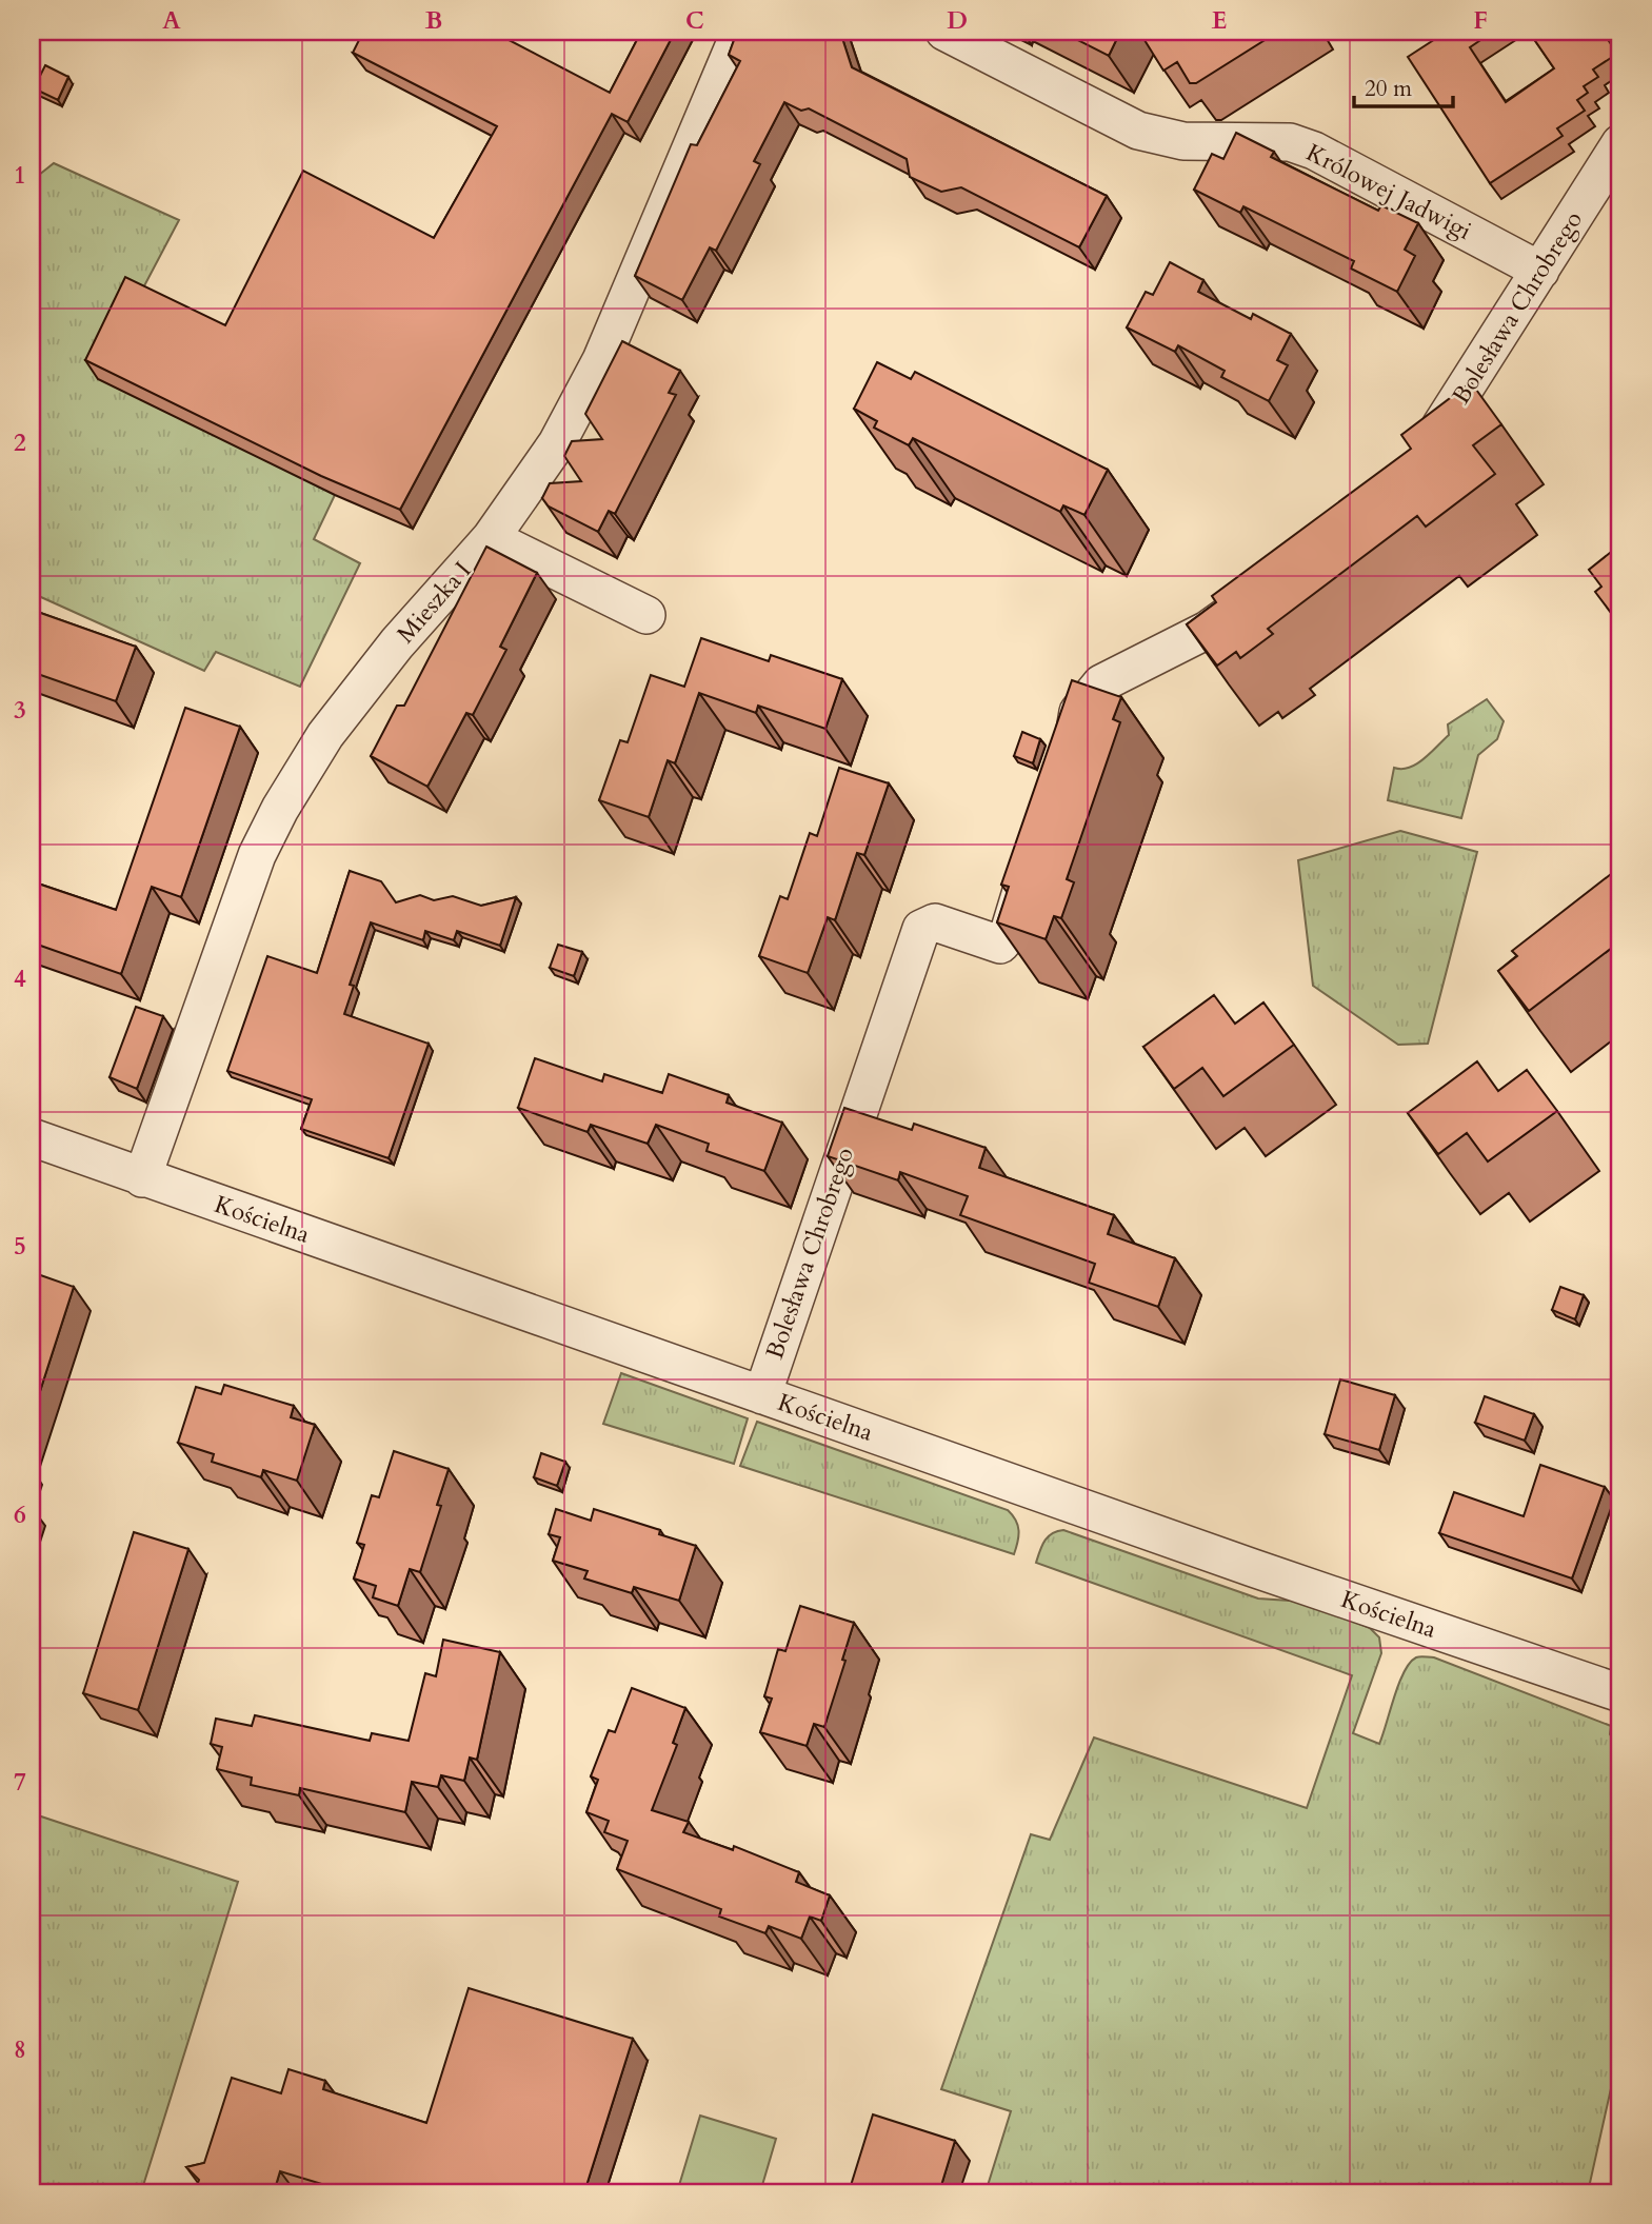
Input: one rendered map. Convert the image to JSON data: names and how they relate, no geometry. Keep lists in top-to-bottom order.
{
  "streets": {
    "street": [
      "Królowej Jadwigi",
      "Bolesława Chrobrego",
      "Mieszka I",
      "Kościelna"
    ]
  },
  "crossings": [
    ["Królowej Jadwigi", "Bolesława Chrobrego"],
    ["Bolesława Chrobrego", "Kościelna"],
    ["Mieszka I", "Kościelna"]
  ],
  "scale_bar": "20 m",
  "grid": {
    "columns": [
      "A",
      "B",
      "C",
      "D",
      "E",
      "F"
    ],
    "rows": [
      "1",
      "2",
      "3",
      "4",
      "5",
      "6",
      "7",
      "8"
    ]
  }
}
